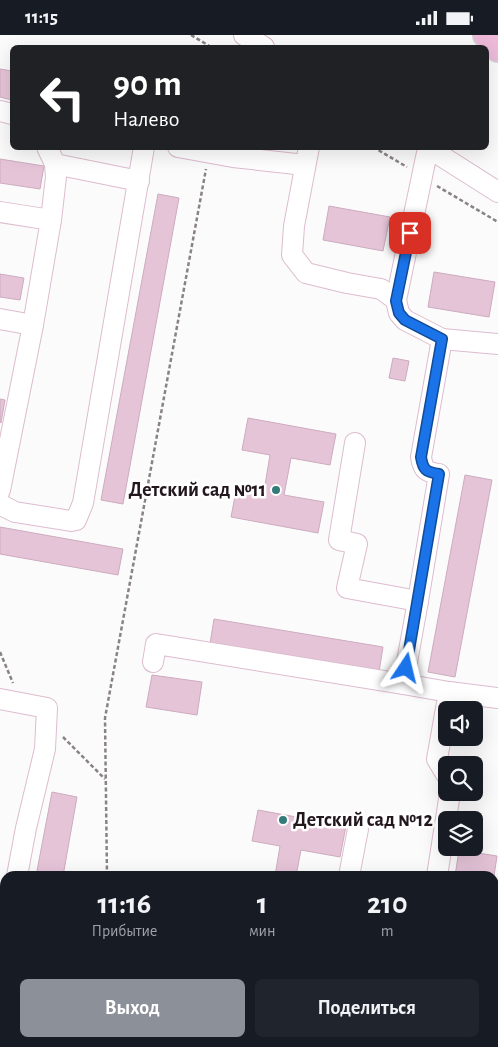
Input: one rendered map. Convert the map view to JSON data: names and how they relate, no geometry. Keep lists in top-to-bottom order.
{
  "places": ["Детский сад №11", "Детский сад №12"],
  "page": {
    "status": "11:15",
    "turn": ["90 m", "Налево"],
    "eta": [
      "11:16",
      "Прибытие",
      "1",
      "мин",
      "210",
      "m"
    ],
    "buttons": ["Выход", "Поделиться"]
  }
}
